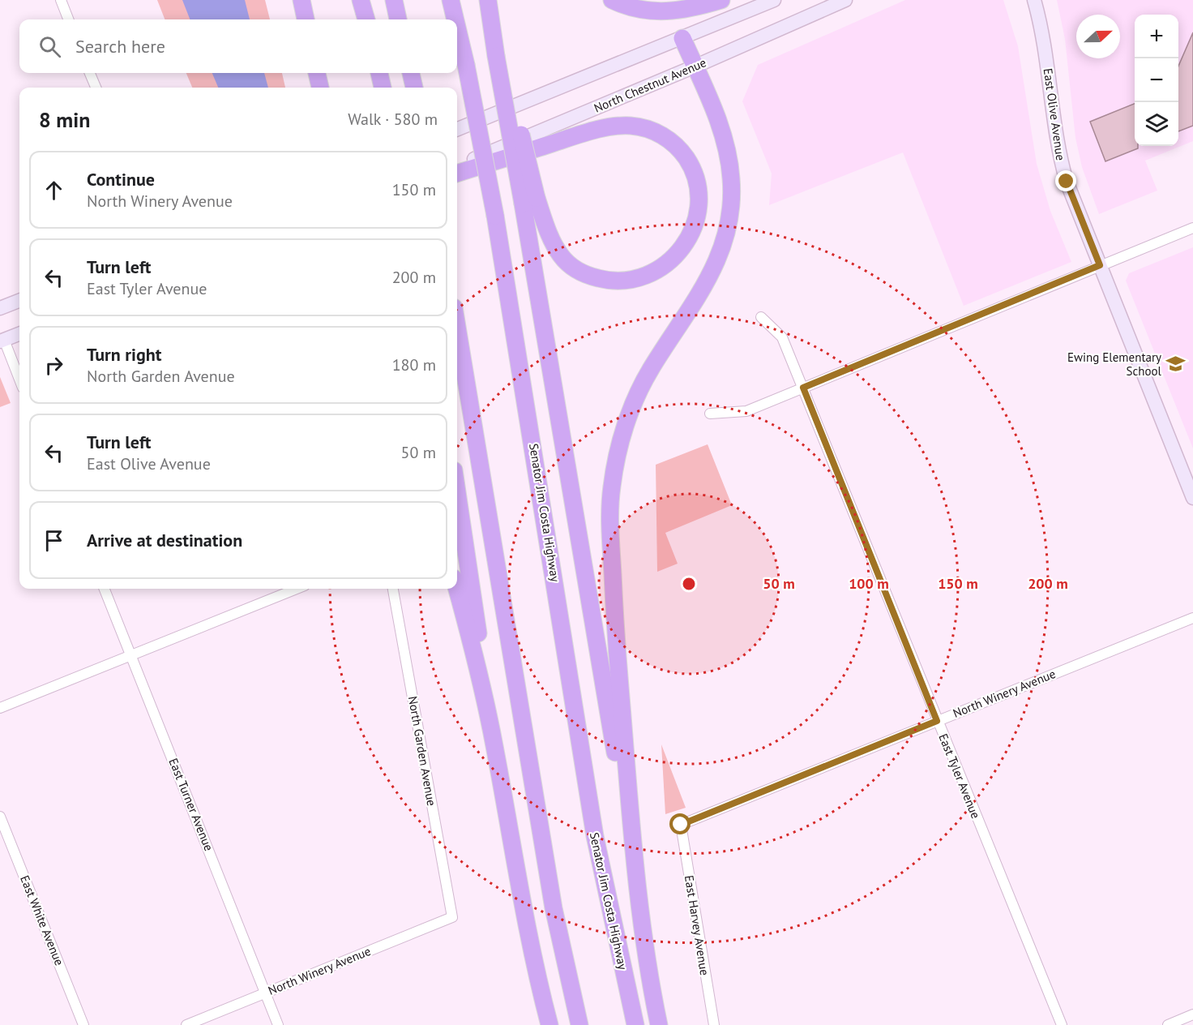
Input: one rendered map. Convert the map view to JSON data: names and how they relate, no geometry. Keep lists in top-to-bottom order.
{
  "streets": {
    "highway": ["Senator Jim Costa Highway"],
    "main road": ["North Chestnut Avenue", "East Olive Avenue"],
    "street": [
      "North Winery Avenue",
      "North Garden Avenue",
      "East Tyler Avenue",
      "East Turner Avenue",
      "East White Avenue",
      "East Harvey Avenue"
    ]
  },
  "crossings": [
    ["North Winery Avenue", "North Garden Avenue"],
    ["North Winery Avenue", "East Tyler Avenue"],
    ["North Winery Avenue", "East Turner Avenue"],
    ["North Winery Avenue", "East Harvey Avenue"]
  ],
  "places": {
    "school or university": ["Ewing Elementary School"]
  },
  "north": "right",
  "page": {
    "map_buttons": ["+", "−"],
    "search": "Search here",
    "heading": ["8 min", "Walk · 580 m"],
    "list": [
      ["Continue", "North Winery Avenue", "150 m"],
      ["Turn left", "East Tyler Avenue", "200 m"],
      ["Turn right", "North Garden Avenue", "180 m"],
      ["Turn left", "East Olive Avenue", "50 m"],
      "Arrive at destination"
    ]
  },
  "rings": [
    "50 m",
    "100 m",
    "150 m",
    "200 m"
  ]
}
